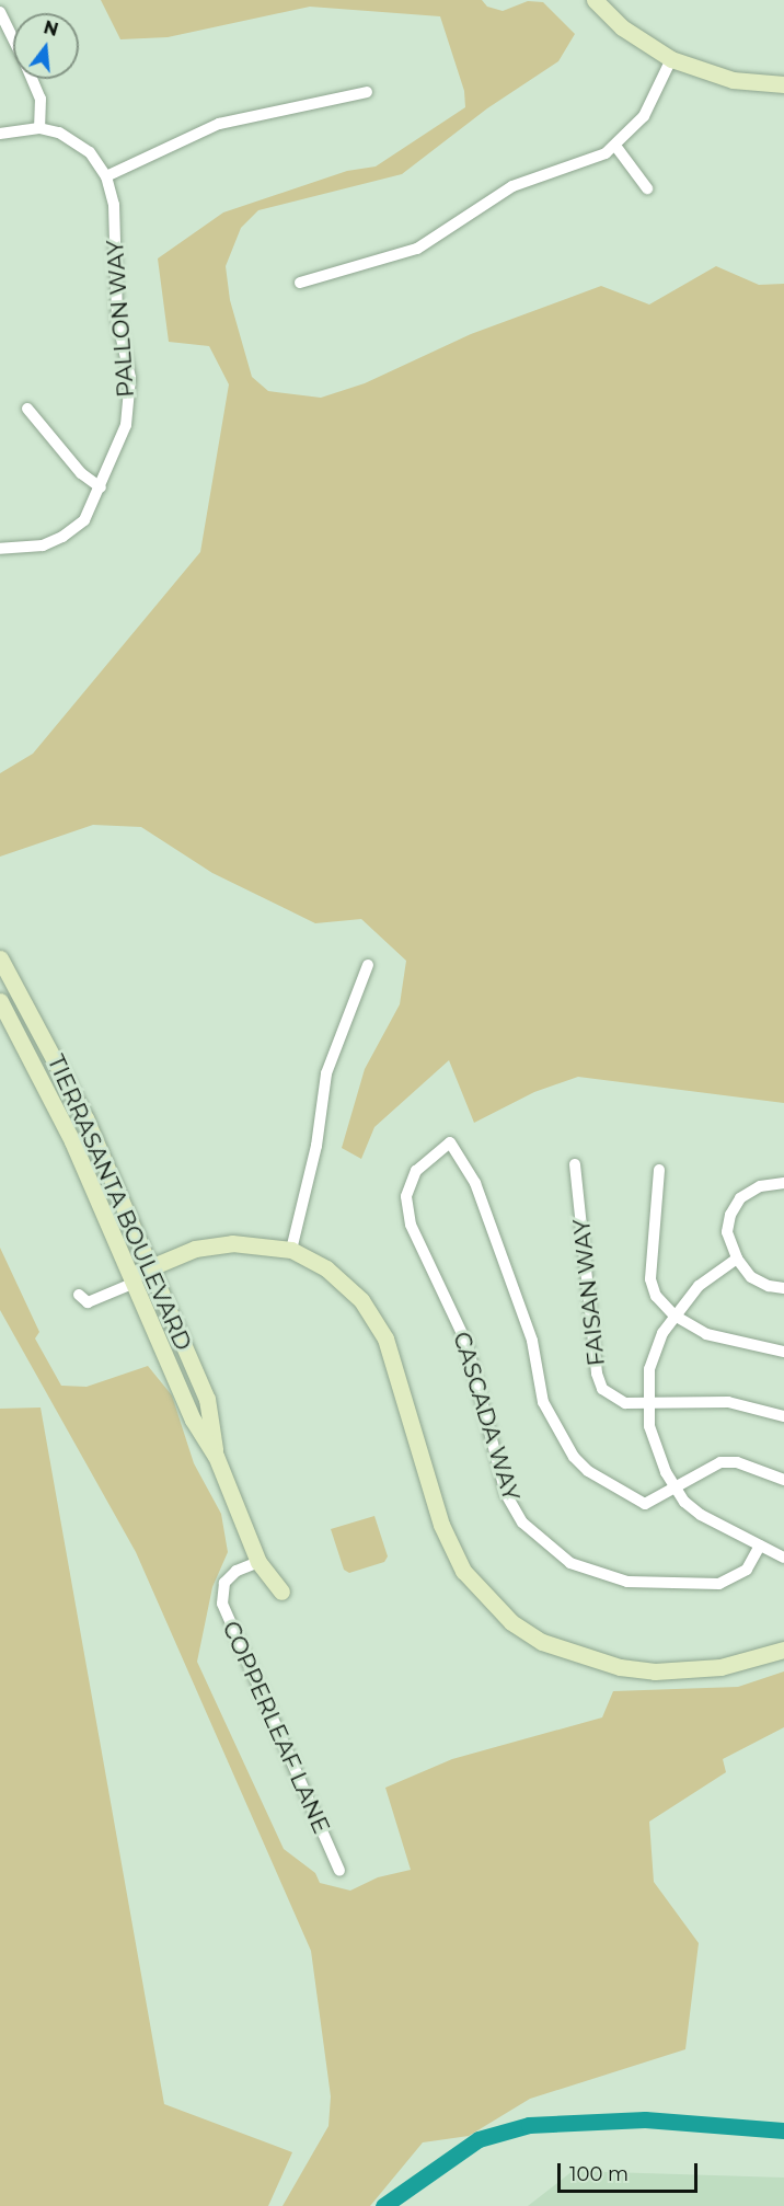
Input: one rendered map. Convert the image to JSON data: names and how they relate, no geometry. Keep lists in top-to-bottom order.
{
  "streets": {
    "street": [
      "PALLON WAY",
      "TIERRASANTA BOULEVARD",
      "FAISAN WAY",
      "CASCADA WAY",
      "COPPERLEAF LANE"
    ]
  },
  "crossings": [
    ["TIERRASANTA BOULEVARD", "COPPERLEAF LANE"]
  ],
  "scale_bar": "100 m",
  "north": "top"
}
